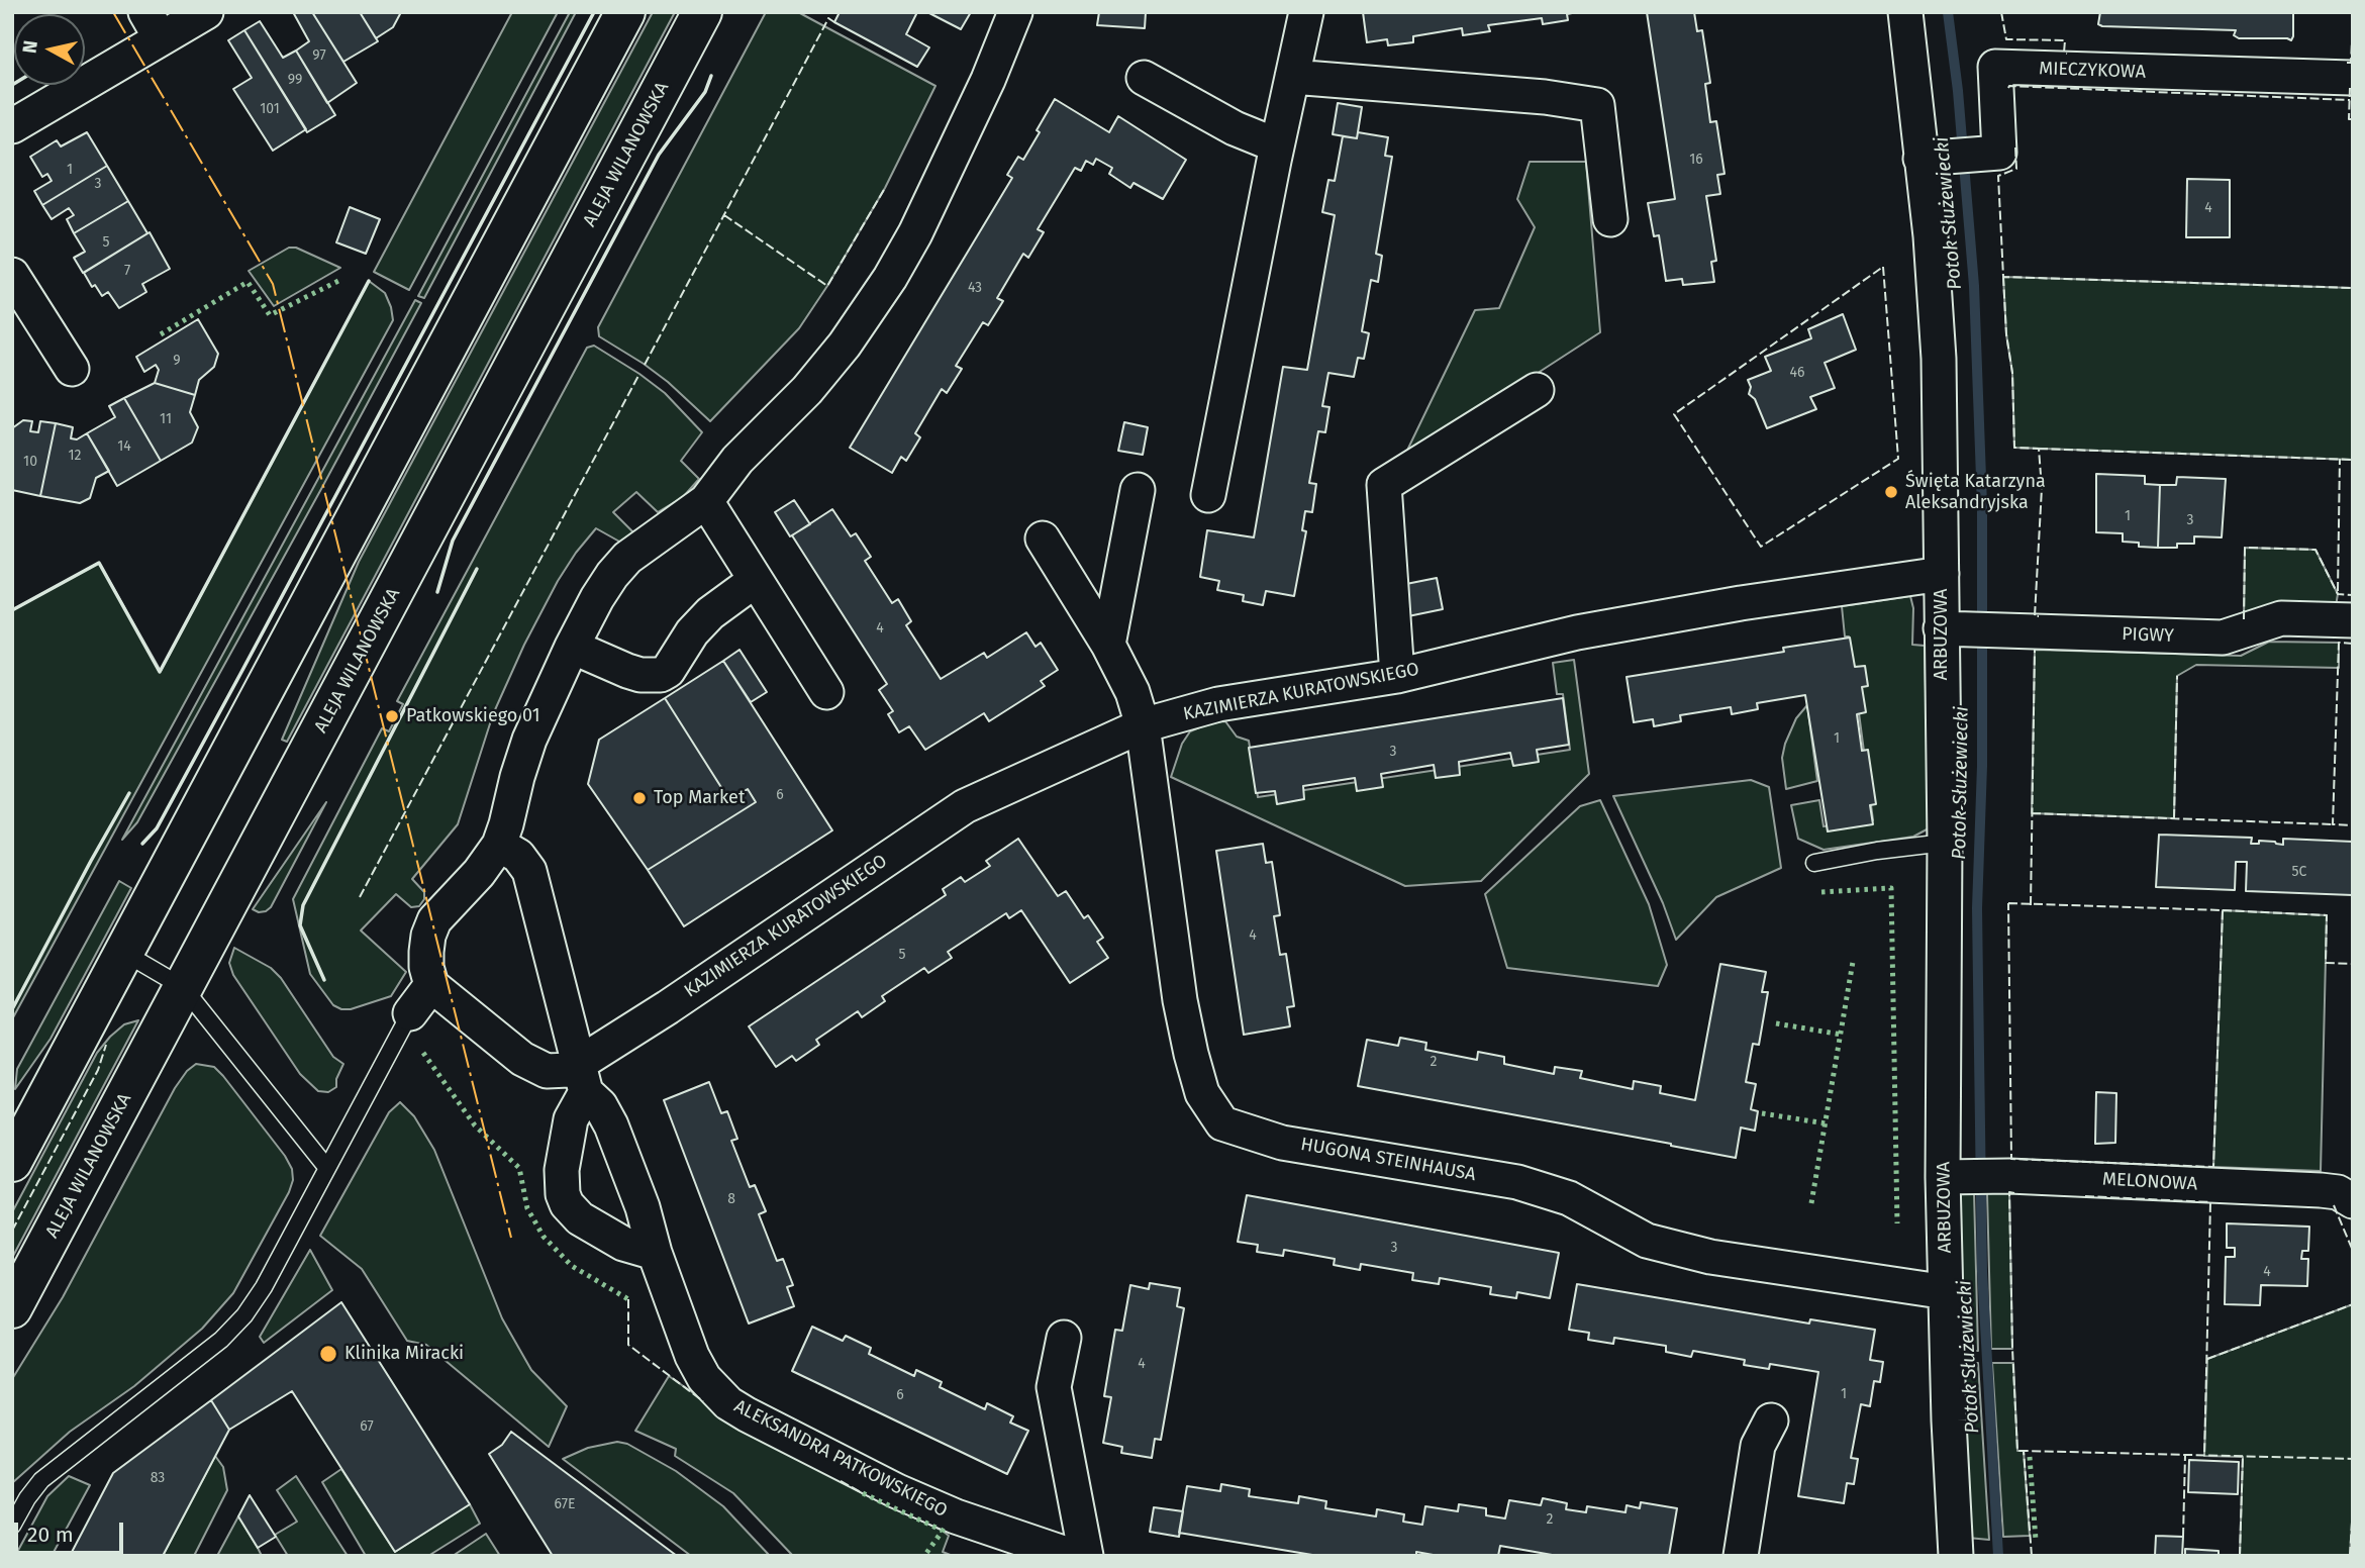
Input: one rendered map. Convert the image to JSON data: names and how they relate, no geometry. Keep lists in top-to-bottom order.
{
  "streets": {
    "main road": ["ALEJA WILANOWSKA"],
    "street": [
      "MIECZYKOWA",
      "ARBUZOWA",
      "PIGWY",
      "KAZIMIERZA KURATOWSKIEGO",
      "HUGONA STEINHAUSA",
      "MELONOWA",
      "ALEKSANDRA PATKOWSKIEGO"
    ]
  },
  "crossings": [
    ["MIECZYKOWA", "ARBUZOWA"],
    ["ARBUZOWA", "PIGWY"],
    ["ARBUZOWA", "KAZIMIERZA KURATOWSKIEGO"],
    ["ARBUZOWA", "HUGONA STEINHAUSA"],
    ["ARBUZOWA", "MELONOWA"],
    ["KAZIMIERZA KURATOWSKIEGO", "HUGONA STEINHAUSA"],
    ["KAZIMIERZA KURATOWSKIEGO", "ALEKSANDRA PATKOWSKIEGO"]
  ],
  "water": ["Potok Służewiecki"],
  "places": [
    "Święta Katarzyna Aleksandryjska",
    "Patkowskiego 01",
    "Top Market",
    "Klinika Miracki"
  ],
  "house_numbers": [
    "97",
    "99",
    "101",
    "16",
    "1",
    "3",
    "4",
    "5",
    "7",
    "43",
    "9",
    "46",
    "11",
    "14",
    "12",
    "10",
    "1",
    "3",
    "4",
    "1",
    "3",
    "6",
    "5C",
    "4",
    "5",
    "2",
    "8",
    "3",
    "4",
    "4",
    "1",
    "6",
    "67",
    "83",
    "67E",
    "2"
  ],
  "scale_bar": "20 m",
  "north": "left"
}
